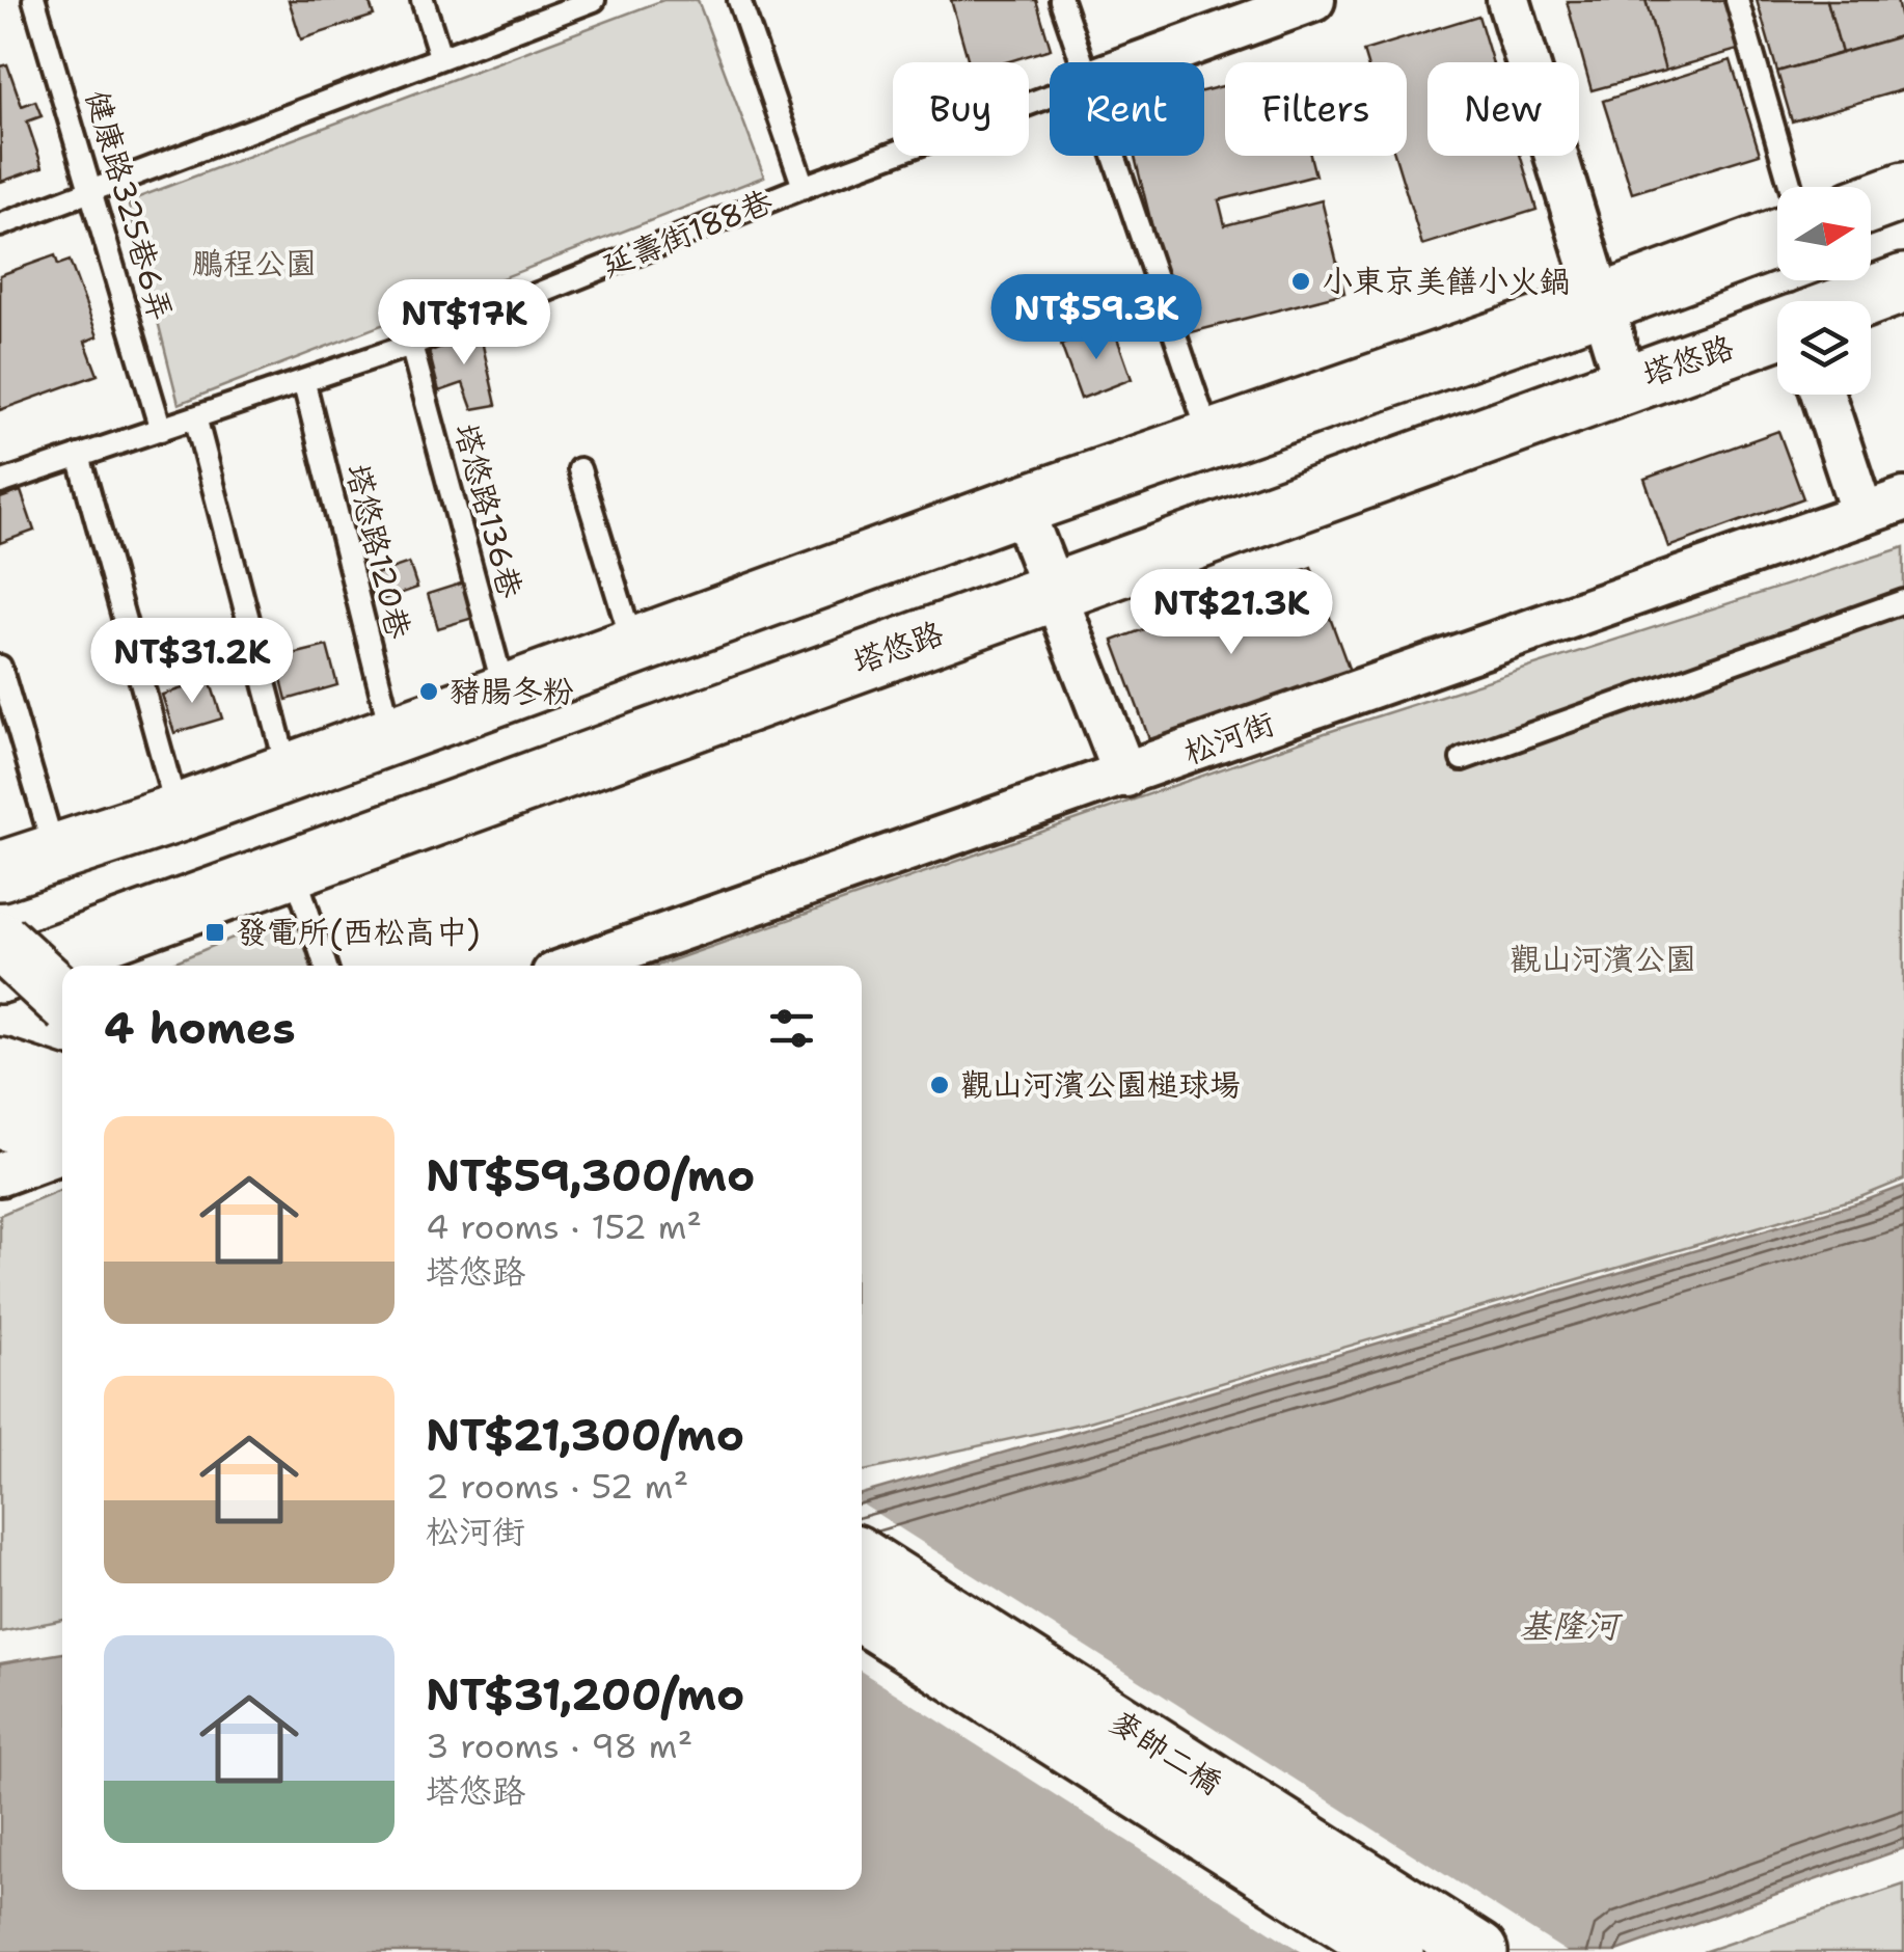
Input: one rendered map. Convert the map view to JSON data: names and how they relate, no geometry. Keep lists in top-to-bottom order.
{
  "streets": {
    "main road": ["塔悠路", "麥帥二橋"],
    "street": ["延壽街188巷", "松河街"],
    "lane": ["健康路325巷6弄", "塔悠路136巷", "塔悠路120巷"]
  },
  "crossings": [
    ["健康路325巷6弄", "延壽街188巷"],
    ["延壽街188巷", "塔悠路136巷"],
    ["延壽街188巷", "塔悠路120巷"]
  ],
  "water": ["基隆河"],
  "parks": ["鵬程公園", "觀山河濱公園"],
  "places": {
    "other": ["小東京美饍小火鍋", "豬腸冬粉", "觀山河濱公園槌球場"],
    "transit": ["發電所(西松高中)"]
  },
  "north": "right",
  "page": {
    "chip": [
      "Buy",
      "Rent",
      "Filters",
      "New"
    ],
    "price": [
      "NT$59.3K",
      "NT$17K",
      "NT$21.3K",
      "NT$31.2K"
    ],
    "heading": "4 homes",
    "list": [
      {
        "name": "NT$59,300/mo",
        "note": "4 rooms · 152 m² · 塔悠路"
      },
      {
        "name": "NT$21,300/mo",
        "note": "2 rooms · 52 m² · 松河街"
      },
      {
        "name": "NT$31,200/mo",
        "note": "3 rooms · 98 m² · 塔悠路"
      }
    ]
  }
}
